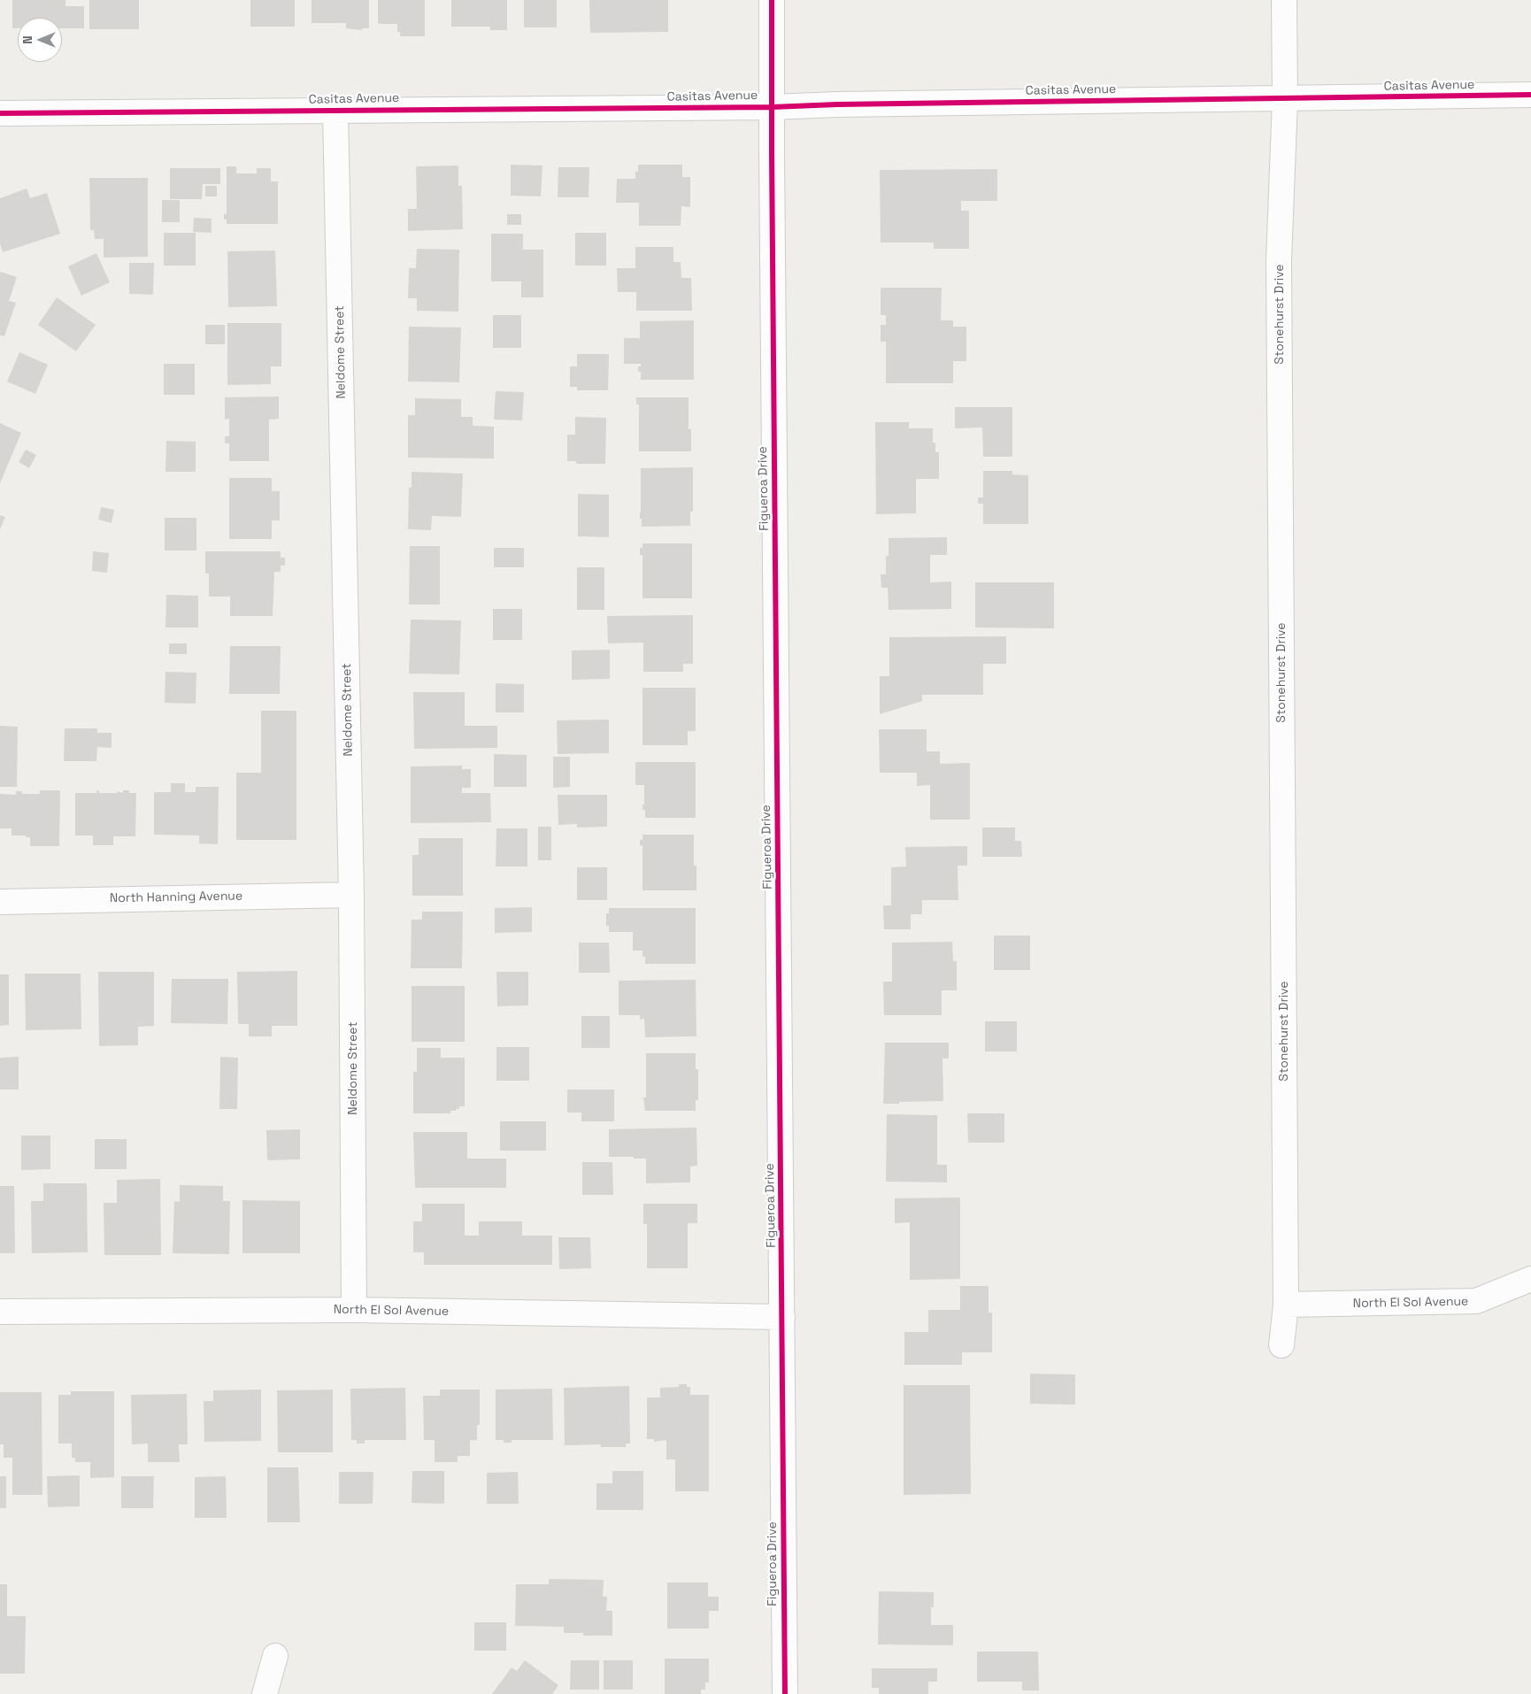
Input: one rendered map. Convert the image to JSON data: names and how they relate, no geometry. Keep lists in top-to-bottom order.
{
  "streets": {
    "street": [
      "Casitas Avenue",
      "Stonehurst Drive",
      "Neldome Street",
      "Figueroa Drive",
      "North Hanning Avenue",
      "North El Sol Avenue"
    ]
  },
  "crossings": [
    ["Casitas Avenue", "Stonehurst Drive"],
    ["Casitas Avenue", "Neldome Street"],
    ["Casitas Avenue", "Figueroa Drive"],
    ["Stonehurst Drive", "North El Sol Avenue"],
    ["Neldome Street", "North Hanning Avenue"],
    ["Neldome Street", "North El Sol Avenue"],
    ["Figueroa Drive", "North El Sol Avenue"]
  ],
  "north": "left"
}
